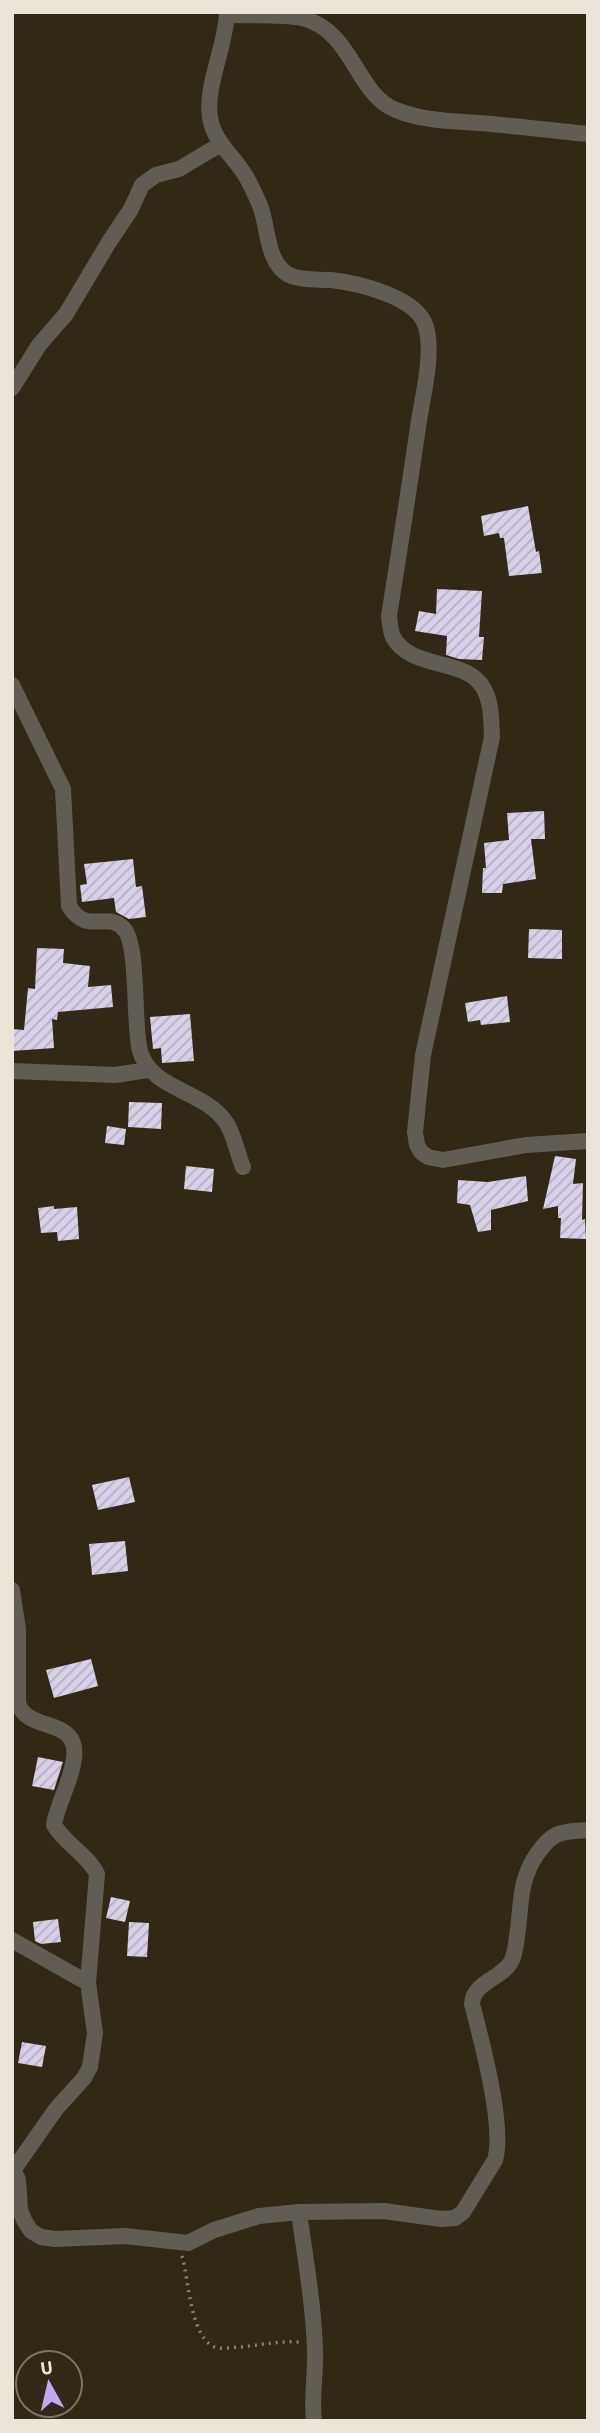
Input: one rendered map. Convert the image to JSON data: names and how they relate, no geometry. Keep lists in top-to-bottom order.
{
  "north": "top"
}
